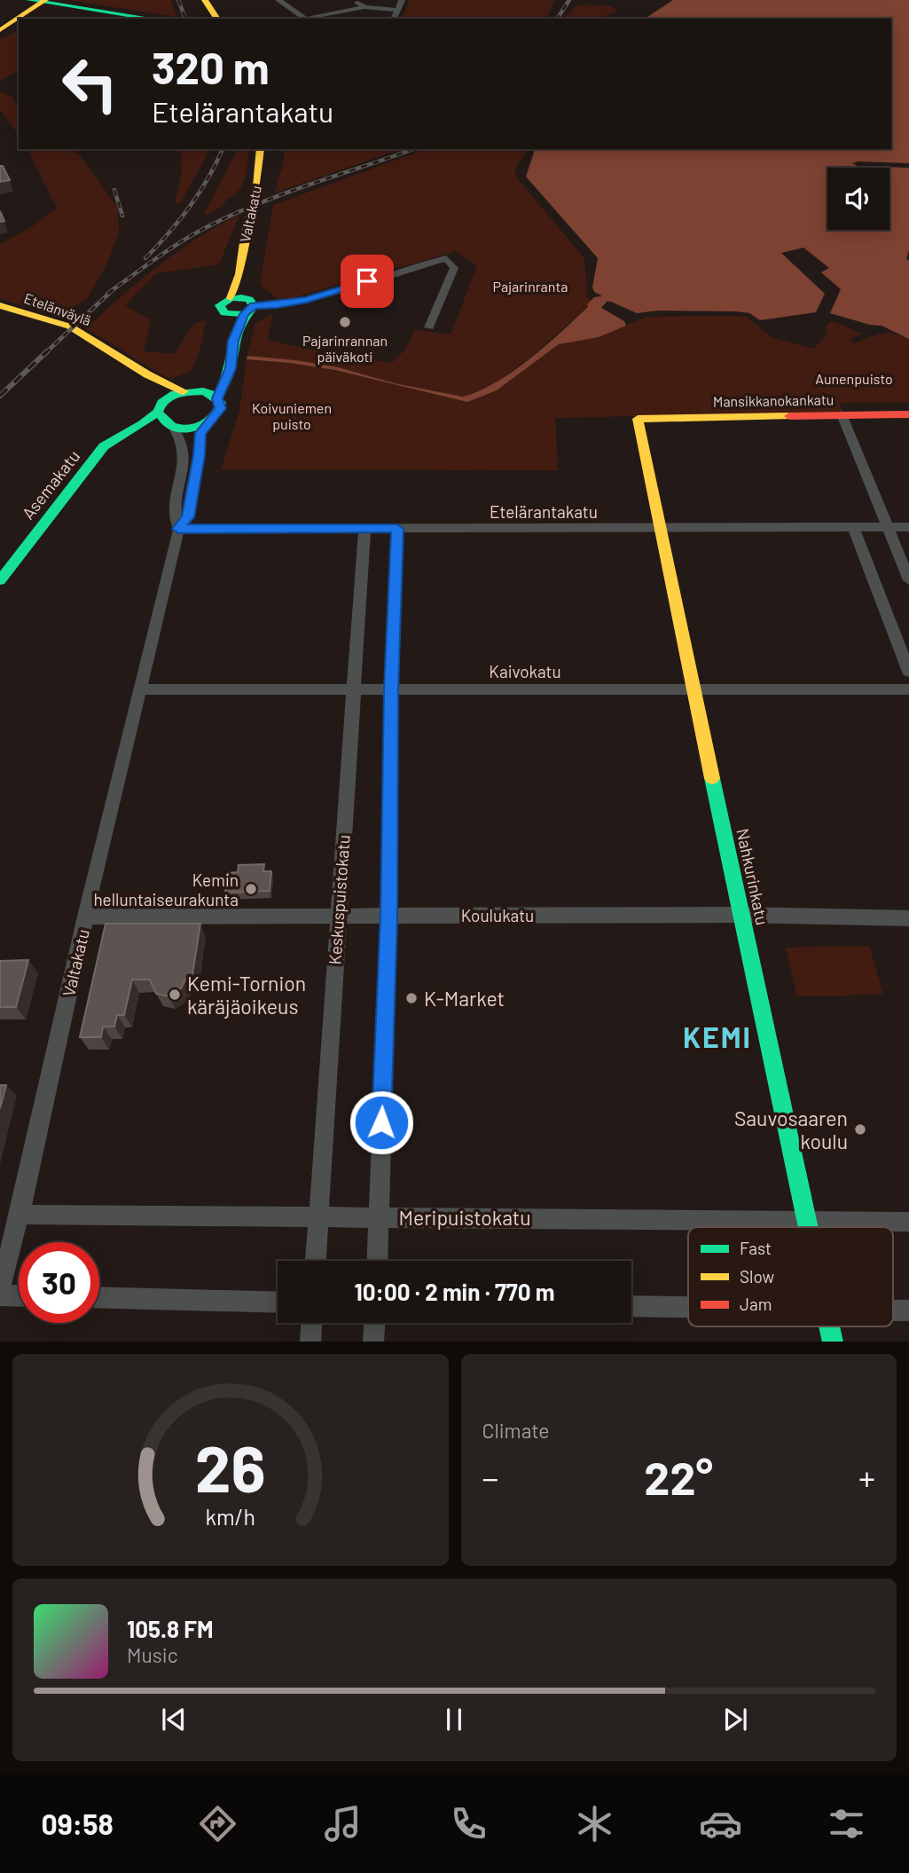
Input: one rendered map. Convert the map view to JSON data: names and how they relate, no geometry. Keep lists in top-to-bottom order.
{
  "streets": {
    "main road": [
      "Valtakatu",
      "Etelänväylä",
      "Mansikkanokankatu",
      "Asemakatu",
      "Nahkurinkatu"
    ],
    "street": [
      "Etelärantakatu",
      "Kaivokatu",
      "Keskuspuistokatu",
      "Koulukatu",
      "Meripuistokatu"
    ]
  },
  "crossings": [
    ["Valtakatu", "Etelänväylä"],
    ["Valtakatu", "Asemakatu"],
    ["Valtakatu", "Etelärantakatu"],
    ["Valtakatu", "Kaivokatu"],
    ["Valtakatu", "Koulukatu"],
    ["Valtakatu", "Meripuistokatu"],
    ["Etelänväylä", "Asemakatu"],
    ["Mansikkanokankatu", "Nahkurinkatu"],
    ["Etelärantakatu", "Nahkurinkatu"],
    ["Etelärantakatu", "Keskuspuistokatu"],
    ["Kaivokatu", "Nahkurinkatu"],
    ["Kaivokatu", "Keskuspuistokatu"],
    ["Nahkurinkatu", "Koulukatu"],
    ["Nahkurinkatu", "Meripuistokatu"],
    ["Keskuspuistokatu", "Koulukatu"],
    ["Keskuspuistokatu", "Meripuistokatu"]
  ],
  "districts": ["KEMI"],
  "parks": ["Pajarinranta", "Aunenpuisto", "Koivuniemen puisto"],
  "places": [
    "Pajarinrannan päiväkoti",
    "Kemin helluntaiseurakunta",
    "Kemi-Tornion käräjäoikeus",
    "K-Market",
    "Sauvosaaren koulu"
  ],
  "legend": ["Fast", "Slow", "Jam"],
  "page": {
    "turn": ["320 m", "Etelärantakatu"],
    "limit": "30",
    "trip": "10:00 · 2 min · 770 m",
    "tile": "Climate",
    "heat": ["−", "22°", "+"],
    "song": ["105.8 FM", "Music"],
    "tabs": "09:58",
    "gauge": ["26", "km/h"]
  }
}
